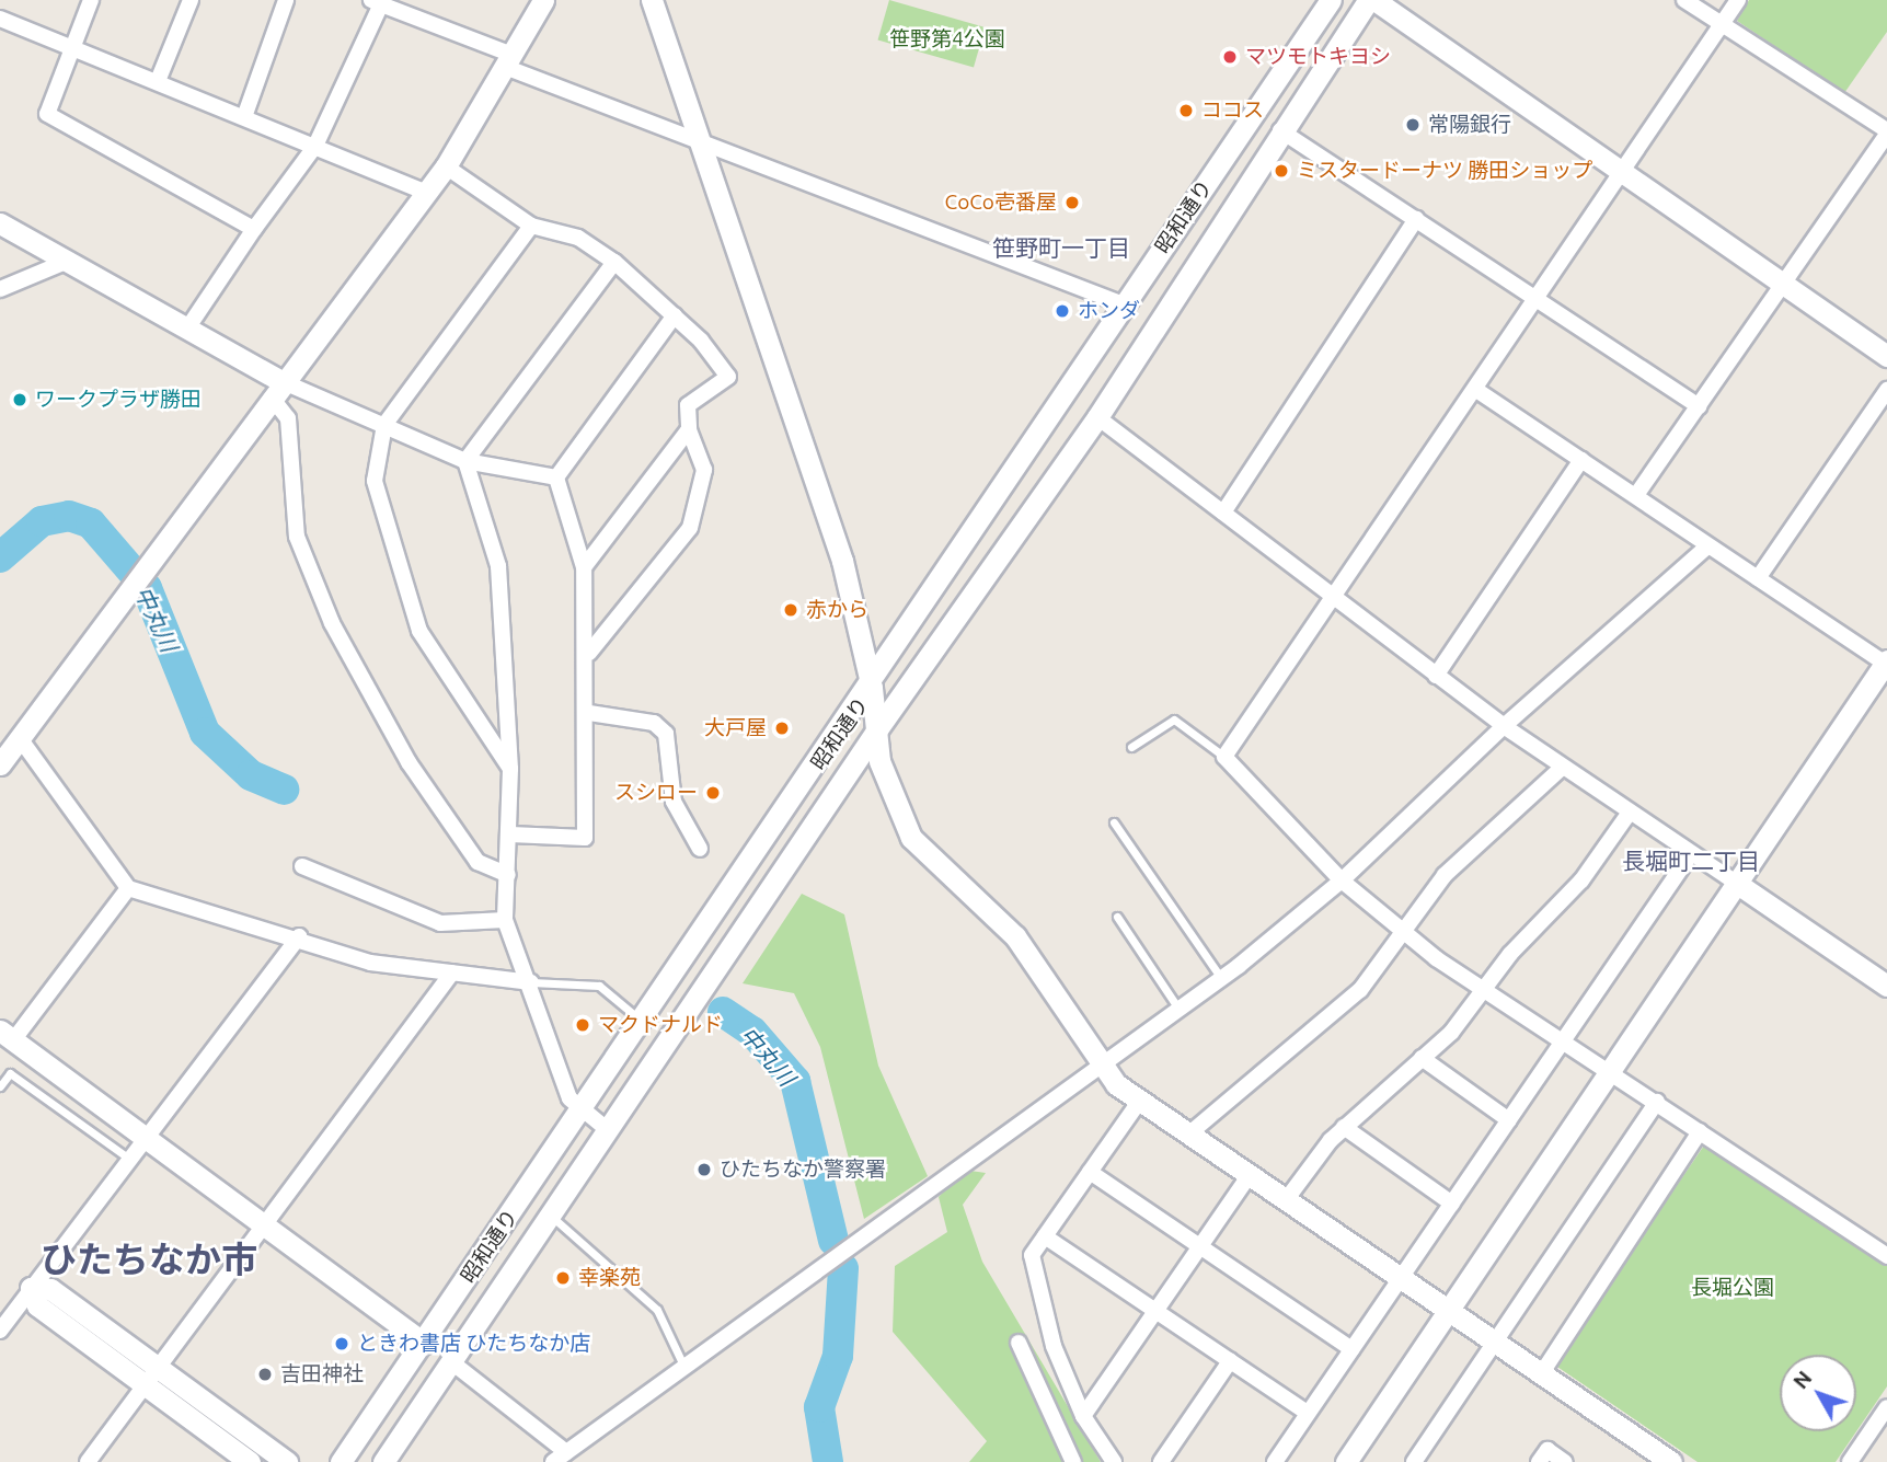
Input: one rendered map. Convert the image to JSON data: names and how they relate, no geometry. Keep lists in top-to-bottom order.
{
  "streets": {
    "street": ["昭和通り"]
  },
  "districts": ["笹野町一丁目", "長堀町二丁目", "ひたちなか市"],
  "water": ["中丸川"],
  "parks": ["笹野第4公園", "長堀公園"],
  "places": [
    "マツモトキヨシ",
    "ココス",
    "常陽銀行",
    "ミスタードーナツ 勝田ショップ",
    "CoCo壱番屋",
    "ホンダ",
    "ワークプラザ勝田",
    "赤から",
    "大戸屋",
    "スシロー",
    "マクドナルド",
    "ひたちなか警察署",
    "幸楽苑",
    "ときわ書店 ひたちなか店",
    "吉田神社"
  ],
  "north": "top left"
}
